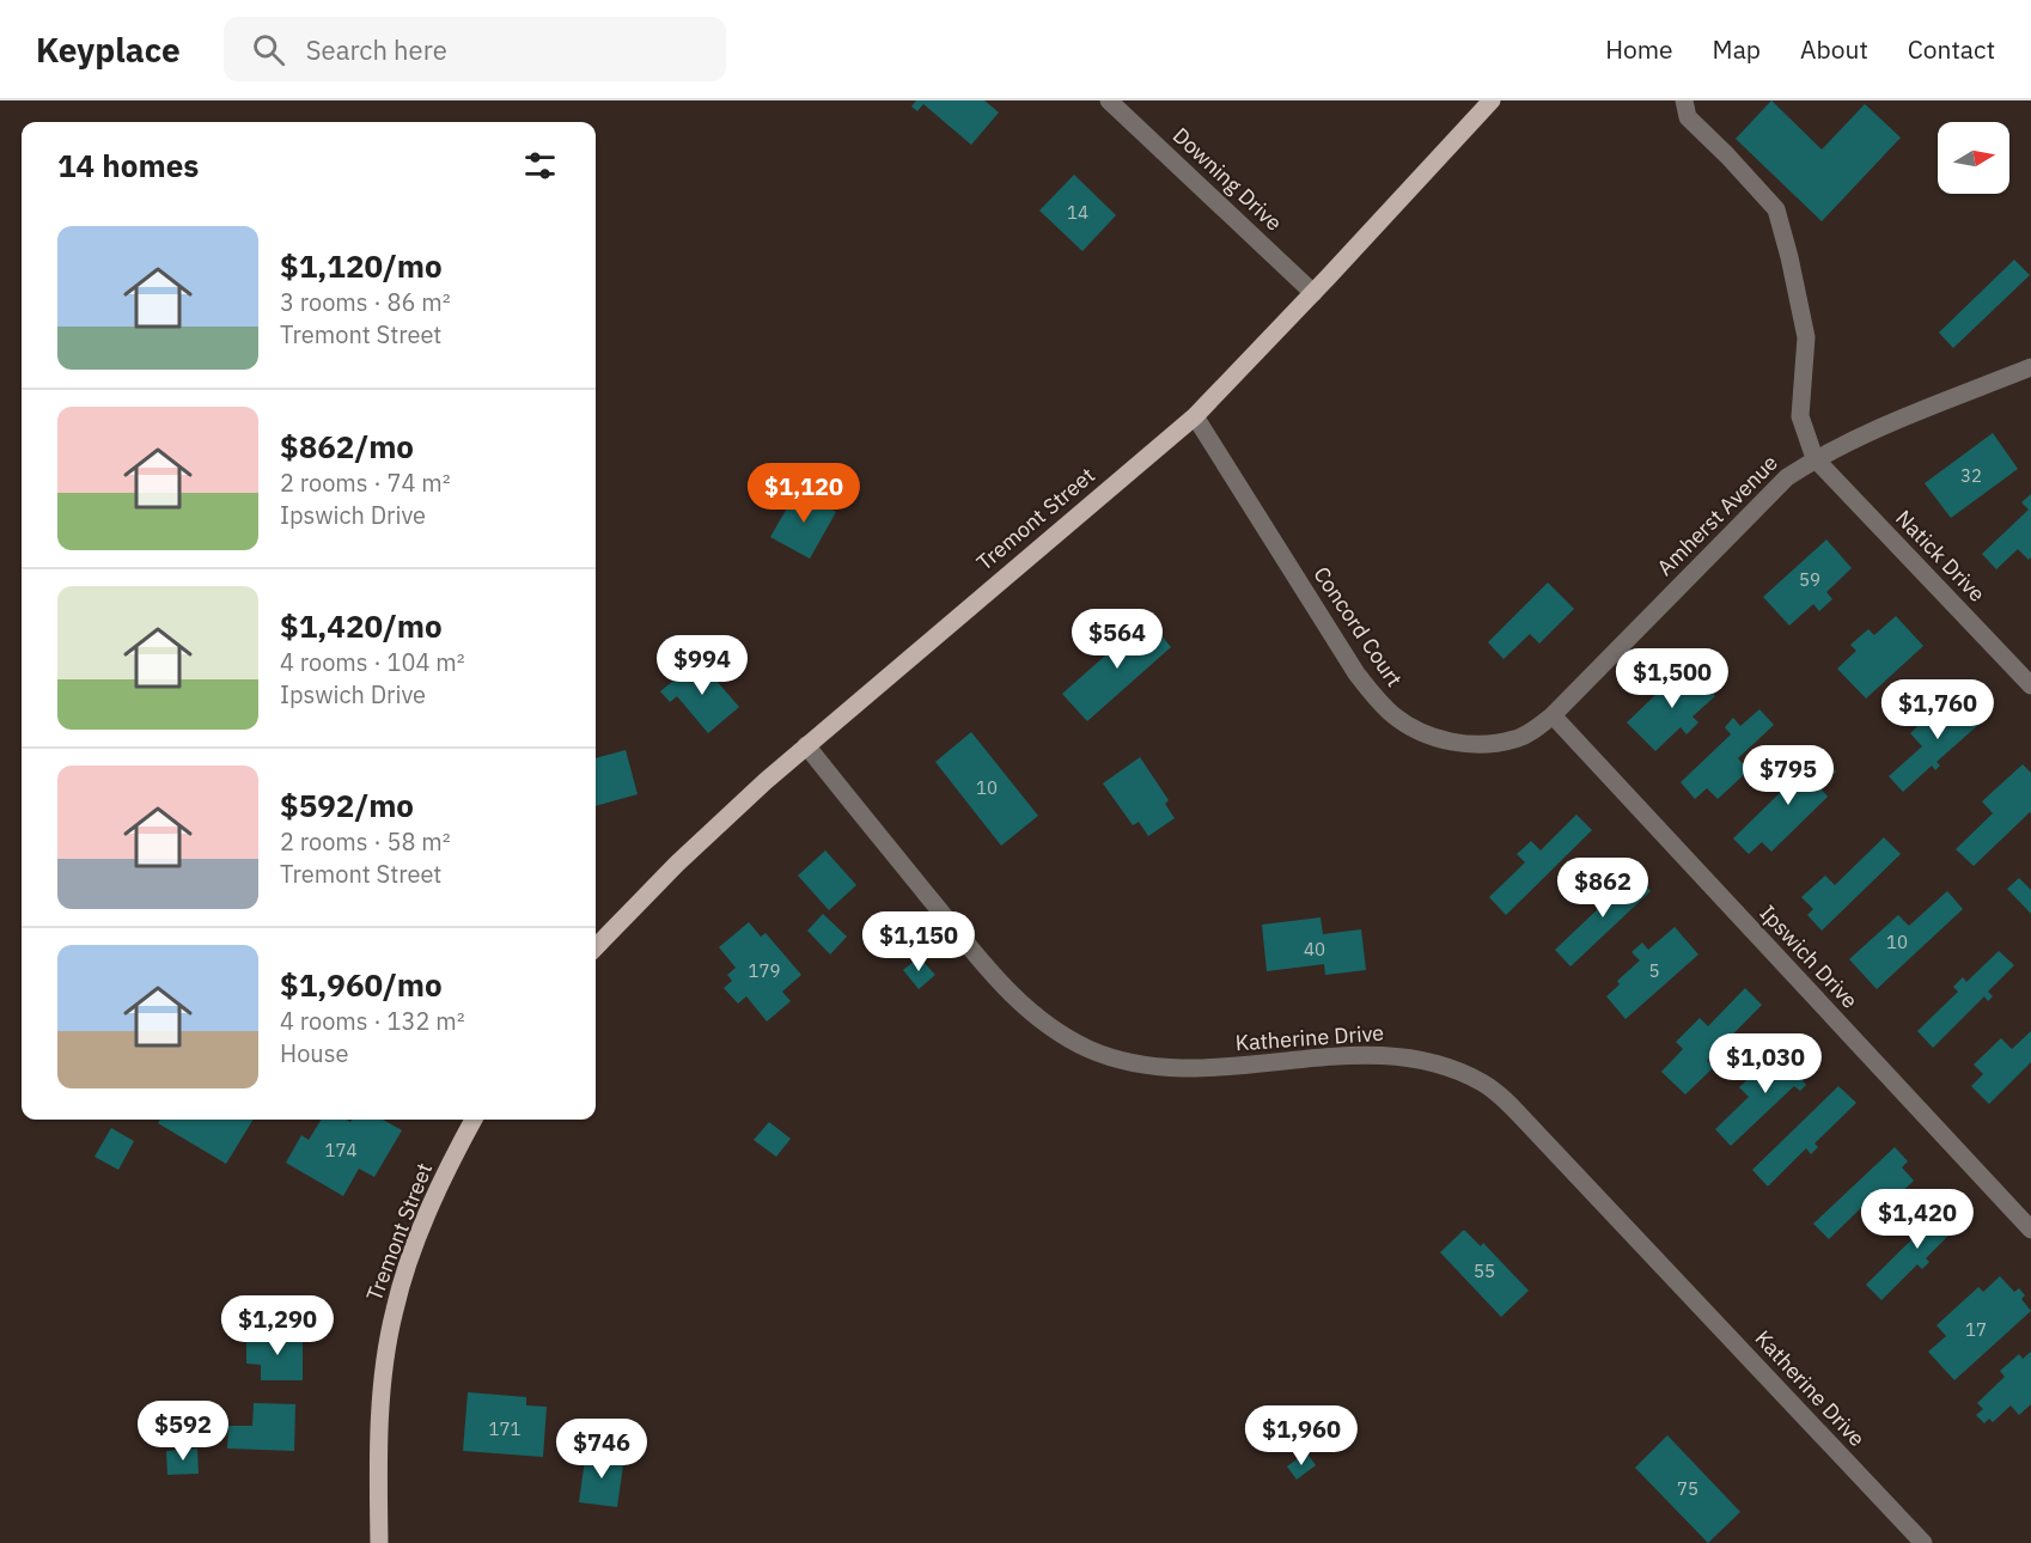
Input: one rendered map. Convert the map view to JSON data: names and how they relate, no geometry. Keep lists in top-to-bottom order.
{
  "streets": {
    "main road": ["Tremont Street"],
    "street": [
      "Downing Drive",
      "Amherst Avenue",
      "Natick Drive",
      "Concord Court",
      "Ipswich Drive",
      "Katherine Drive"
    ]
  },
  "crossings": [
    ["Downing Drive", "Tremont Street"],
    ["Amherst Avenue", "Natick Drive"],
    ["Amherst Avenue", "Concord Court"],
    ["Amherst Avenue", "Ipswich Drive"],
    ["Tremont Street", "Concord Court"],
    ["Tremont Street", "Katherine Drive"],
    ["Concord Court", "Ipswich Drive"]
  ],
  "house_numbers": [
    "14",
    "32",
    "59",
    "10",
    "10",
    "40",
    "179",
    "5",
    "174",
    "55",
    "17",
    "171",
    "75"
  ],
  "north": "right",
  "page": {
    "header": "Keyplace",
    "search": "Search here",
    "nav": [
      "Home",
      "Map",
      "About",
      "Contact"
    ],
    "heading": "14 homes",
    "list": [
      {
        "name": "$1,120/mo",
        "note": "3 rooms · 86 m² · Tremont Street"
      },
      {
        "name": "$862/mo",
        "note": "2 rooms · 74 m² · Ipswich Drive"
      },
      {
        "name": "$1,420/mo",
        "note": "4 rooms · 104 m² · Ipswich Drive"
      },
      {
        "name": "$592/mo",
        "note": "2 rooms · 58 m² · Tremont Street"
      },
      {
        "name": "$1,960/mo",
        "note": "4 rooms · 132 m² · House"
      }
    ],
    "price": [
      "$1,120",
      "$564",
      "$994",
      "$1,500",
      "$1,760",
      "$795",
      "$862",
      "$1,150",
      "$1,030",
      "$1,420",
      "$1,290",
      "$592",
      "$1,960",
      "$746"
    ]
  }
}
